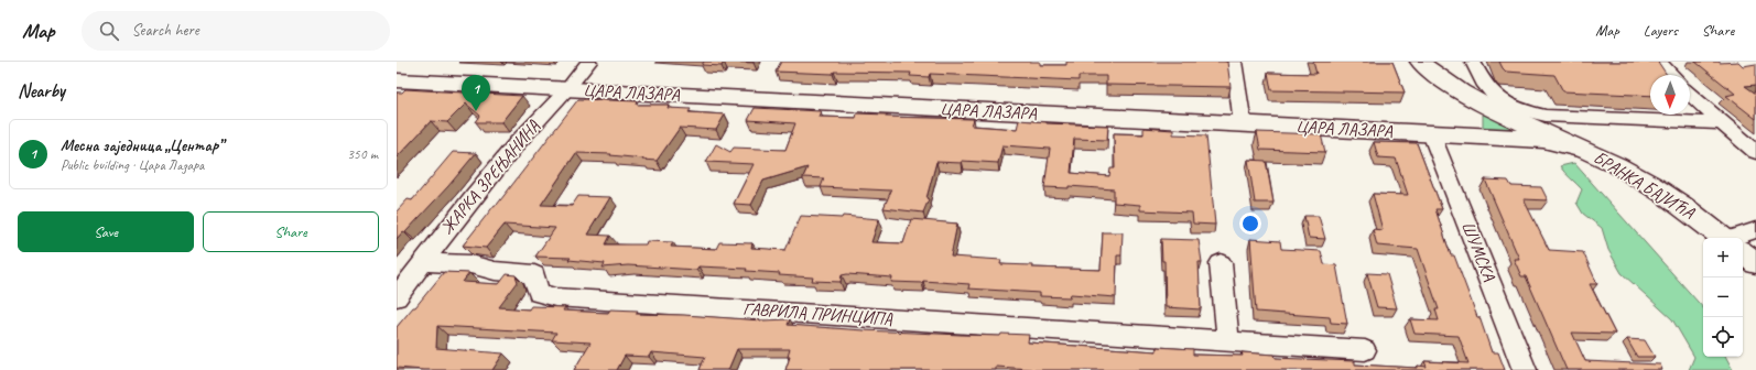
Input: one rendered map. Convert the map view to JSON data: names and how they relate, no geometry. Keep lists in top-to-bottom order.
{
  "streets": {
    "main road": ["ЦАРА ЛАЗАРА", "БРАНКА БАЈИЋА"],
    "street": ["ЖАРКА ЗРЕЊАНИНА", "ШУМСКА", "ГАВРИЛА ПРИНЦИПА"]
  },
  "crossings": [
    ["ЦАРА ЛАЗАРА", "ЖАРКА ЗРЕЊАНИНА"],
    ["ЦАРА ЛАЗАРА", "БРАНКА БАЈИЋА"],
    ["ЦАРА ЛАЗАРА", "ШУМСКА"],
    ["ЖАРКА ЗРЕЊАНИНА", "ГАВРИЛА ПРИНЦИПА"]
  ],
  "north": "bottom",
  "page": {
    "header": "Map",
    "search": "Search here",
    "nav": ["Map", "Layers", "Share"],
    "heading": "Nearby",
    "pins": "1",
    "list": [
      {
        "mark": "1",
        "name": "Месна заједница „Центар”",
        "note": "Public building · Цара Лазара",
        "value": "350 m"
      }
    ],
    "buttons": ["Save", "Share"],
    "map_buttons": ["+", "−"]
  }
}
